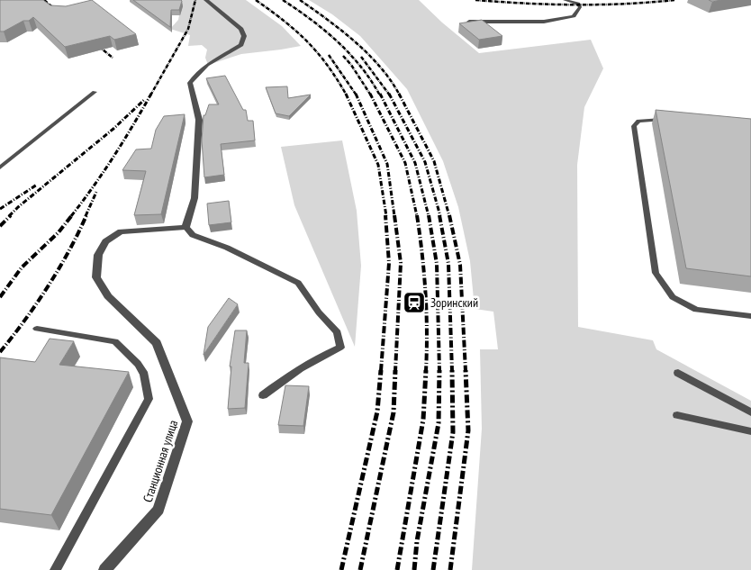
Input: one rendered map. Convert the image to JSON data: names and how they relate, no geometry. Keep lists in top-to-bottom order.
{
  "streets": {
    "street": ["Станционная улица"]
  },
  "places": {
    "station": ["Зоринский"]
  }
}
